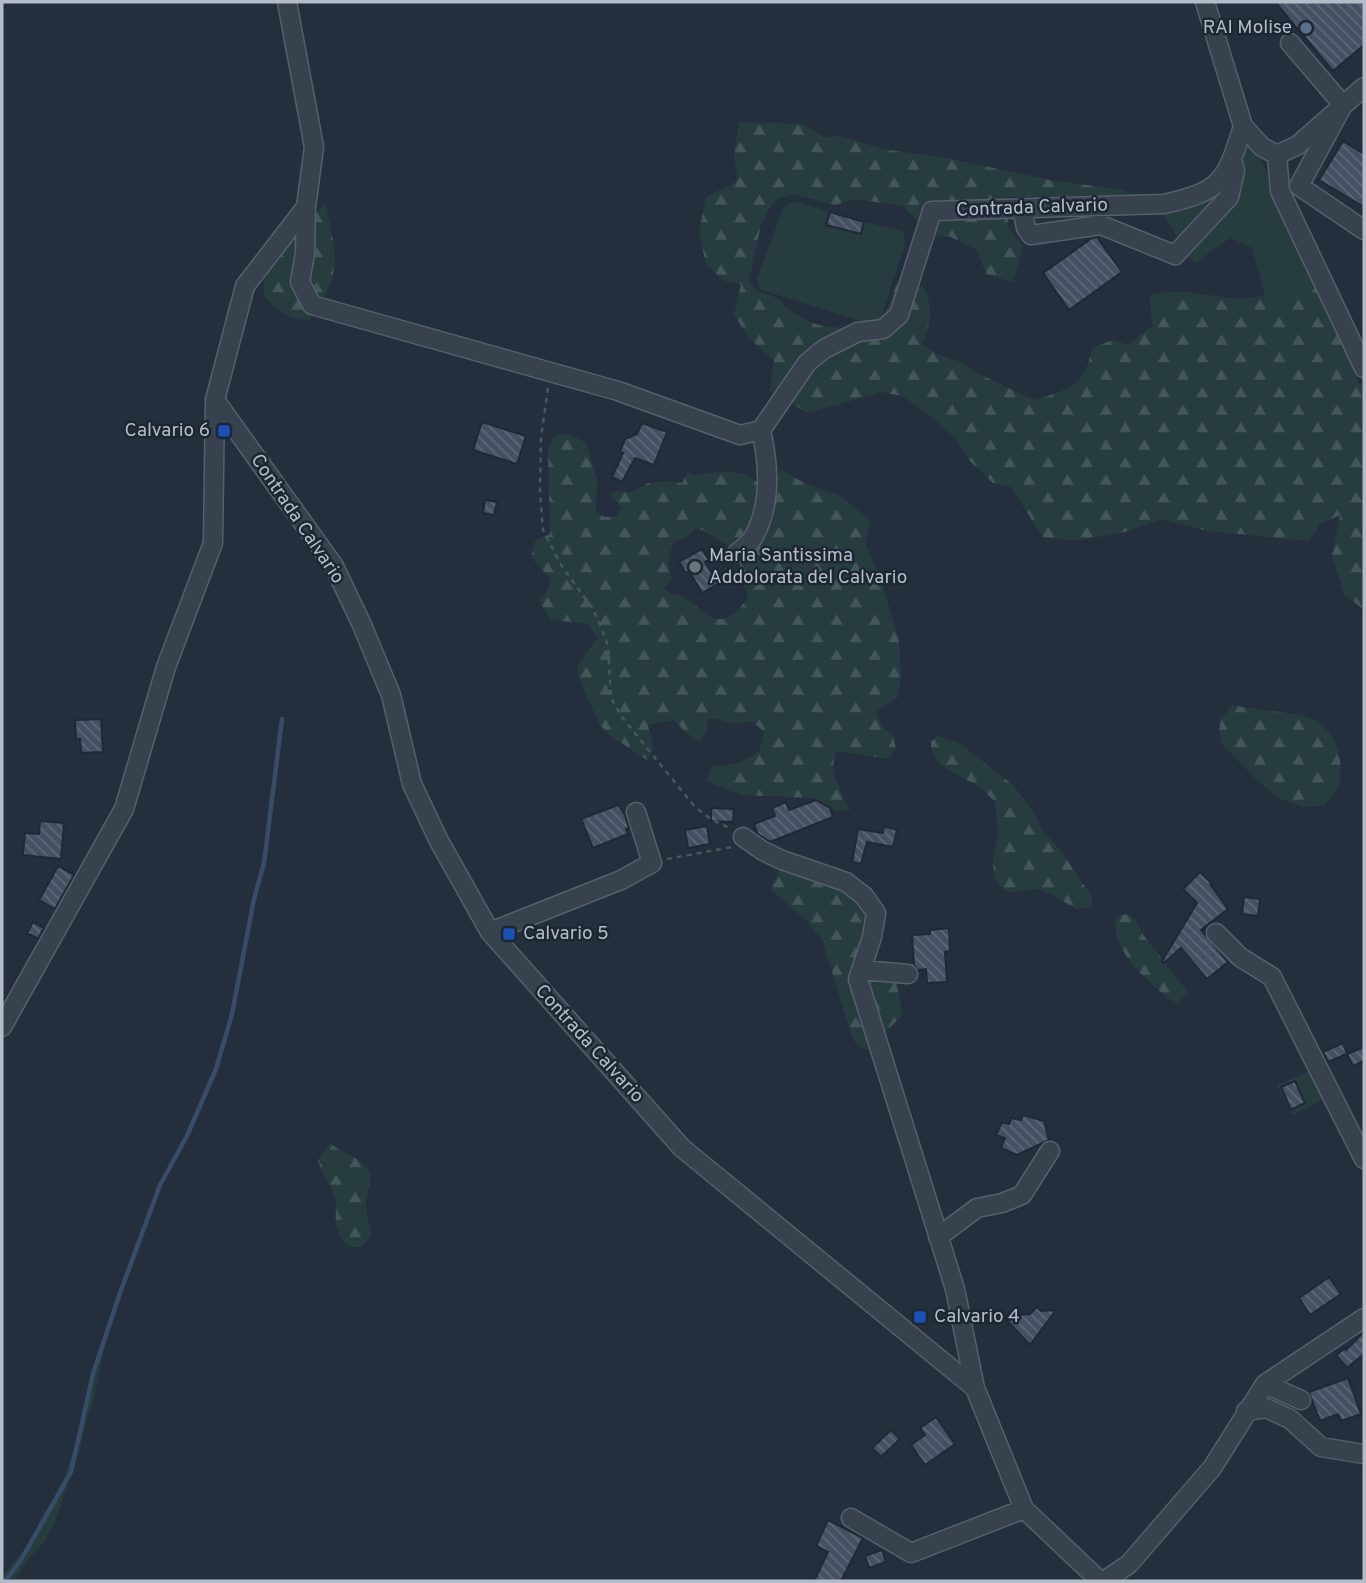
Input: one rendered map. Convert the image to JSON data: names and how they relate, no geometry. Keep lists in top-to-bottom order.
{
  "streets": {
    "street": ["Contrada Calvario"]
  },
  "places": {
    "other": ["RAI Molise", "Maria Santissima Addolorata del Calvario"],
    "transit": ["Calvario 6", "Calvario 5", "Calvario 4"]
  }
}
